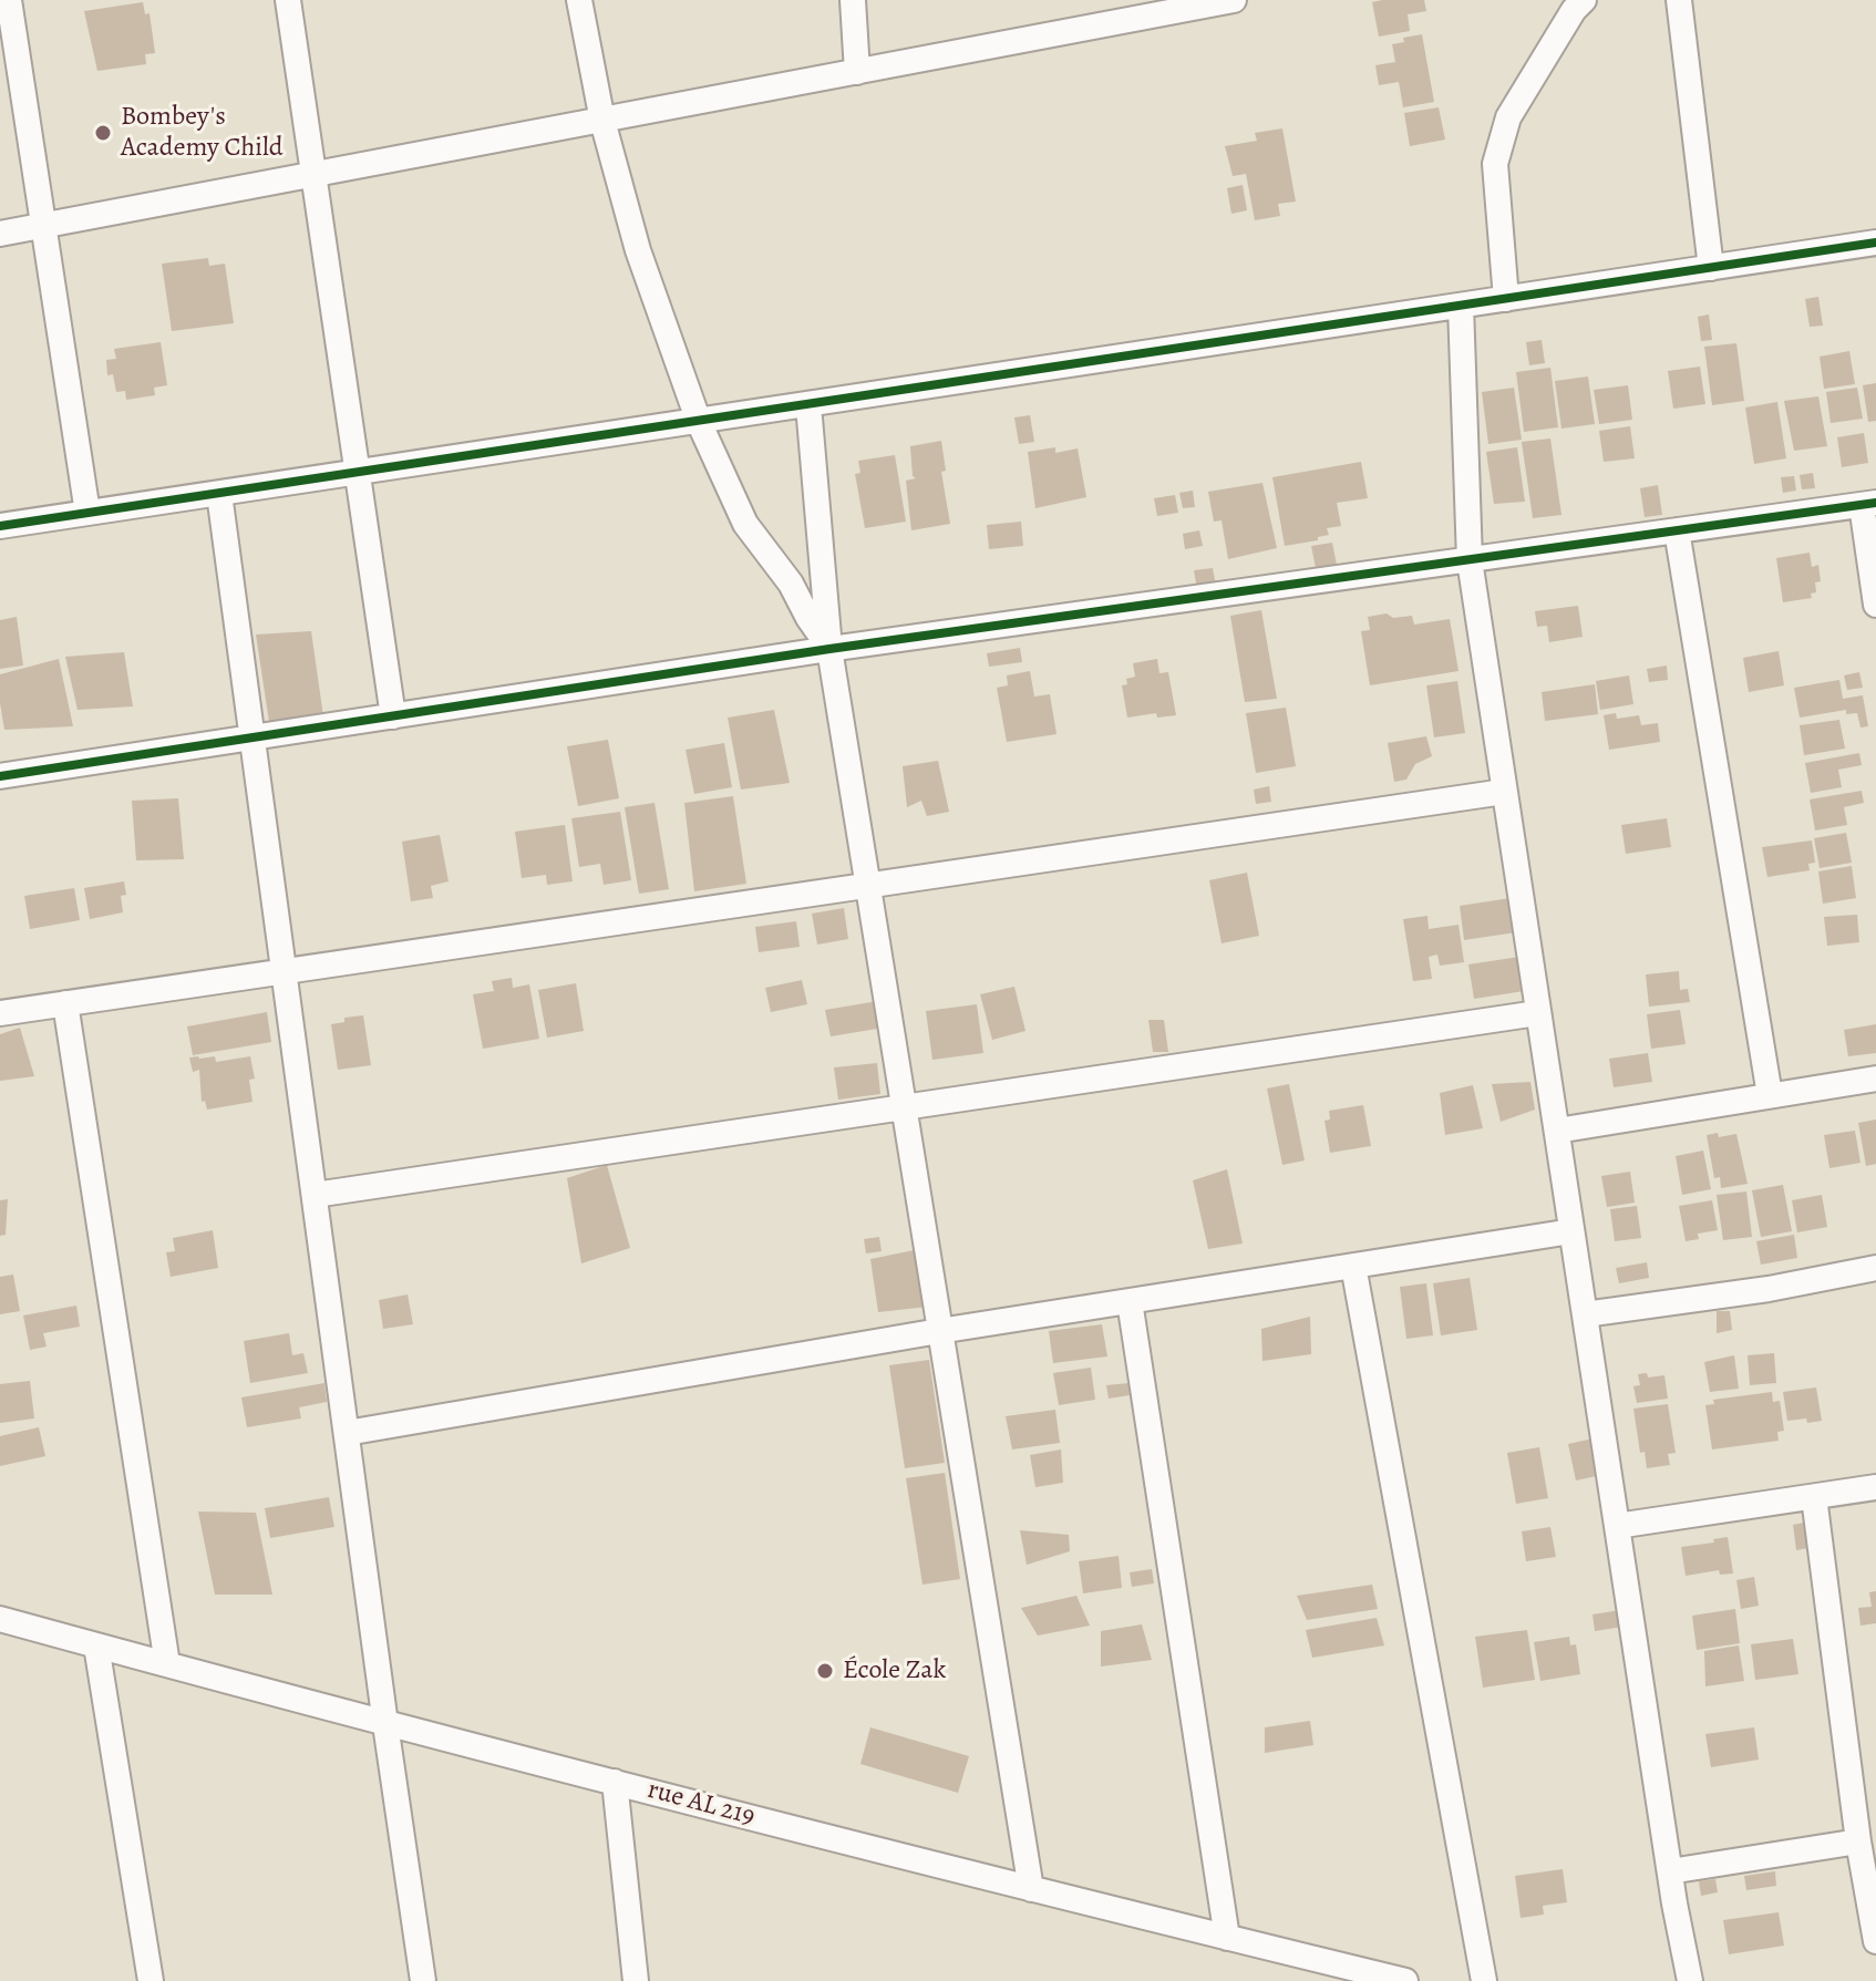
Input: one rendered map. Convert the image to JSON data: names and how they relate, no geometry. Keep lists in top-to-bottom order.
{
  "streets": {
    "street": ["rue AL 219"]
  },
  "places": ["Bombey's Academy Child", "École Zak"]
}
